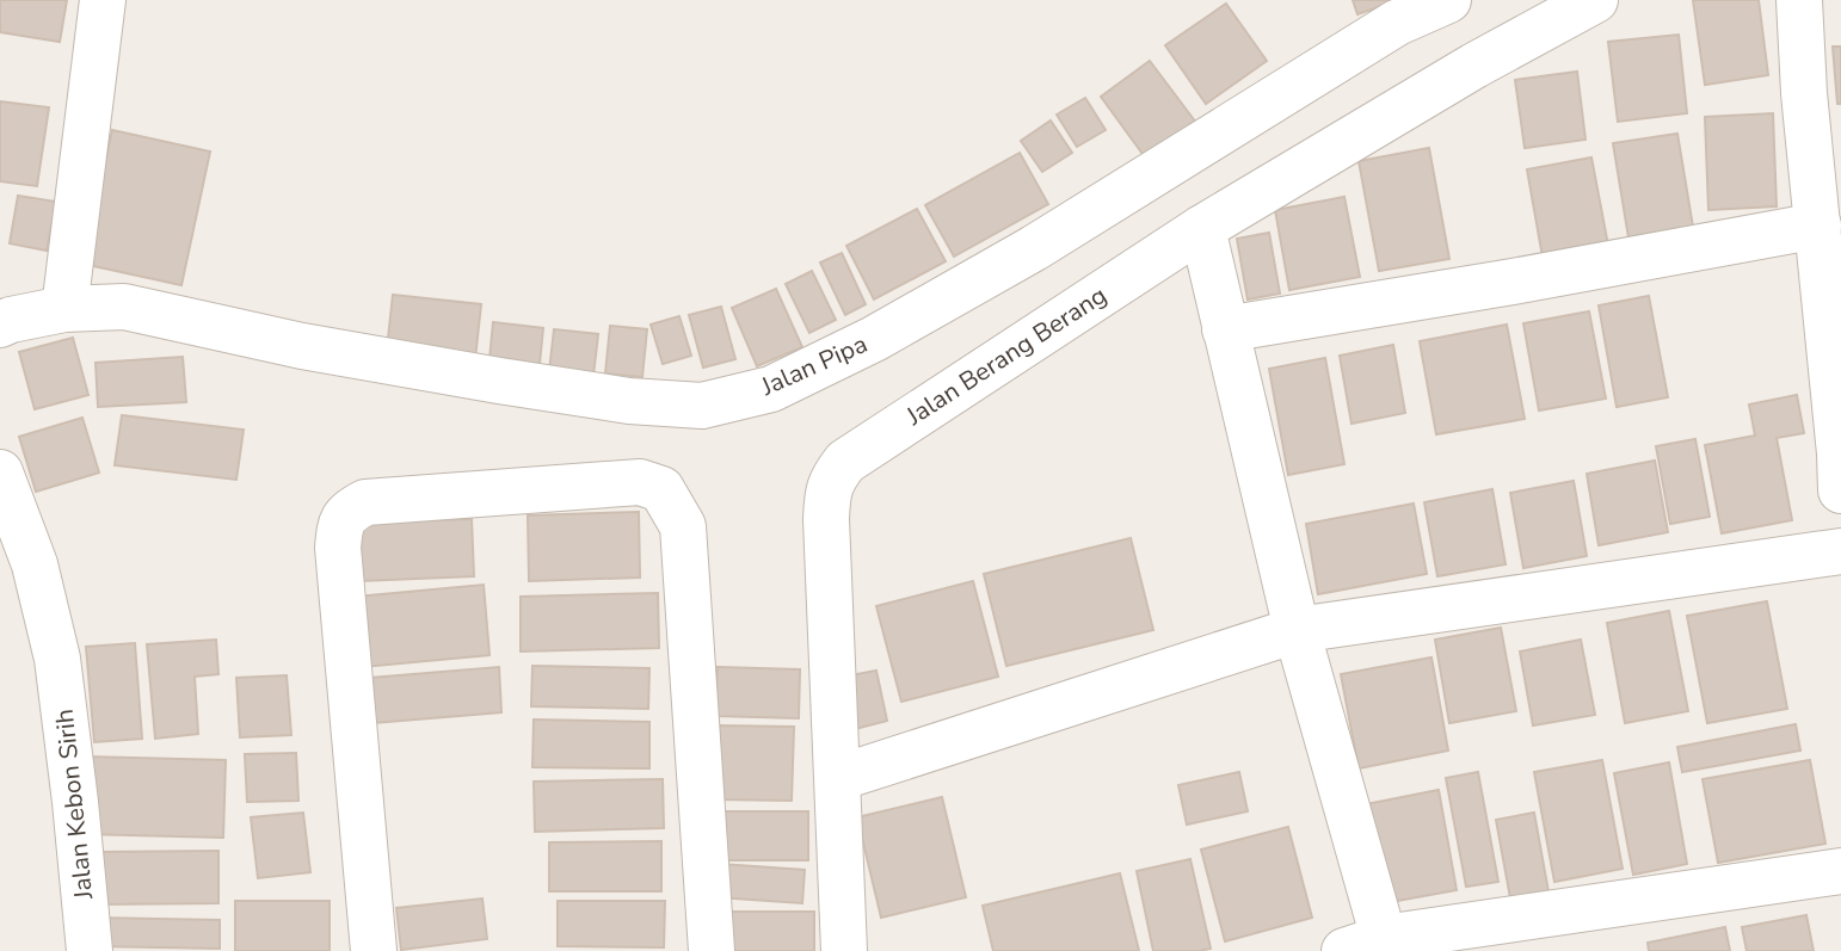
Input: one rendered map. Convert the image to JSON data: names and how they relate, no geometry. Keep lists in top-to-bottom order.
{
  "streets": {
    "street": ["Jalan Berang Berang", "Jalan Pipa", "Jalan Kebon Sirih"]
  }
}
